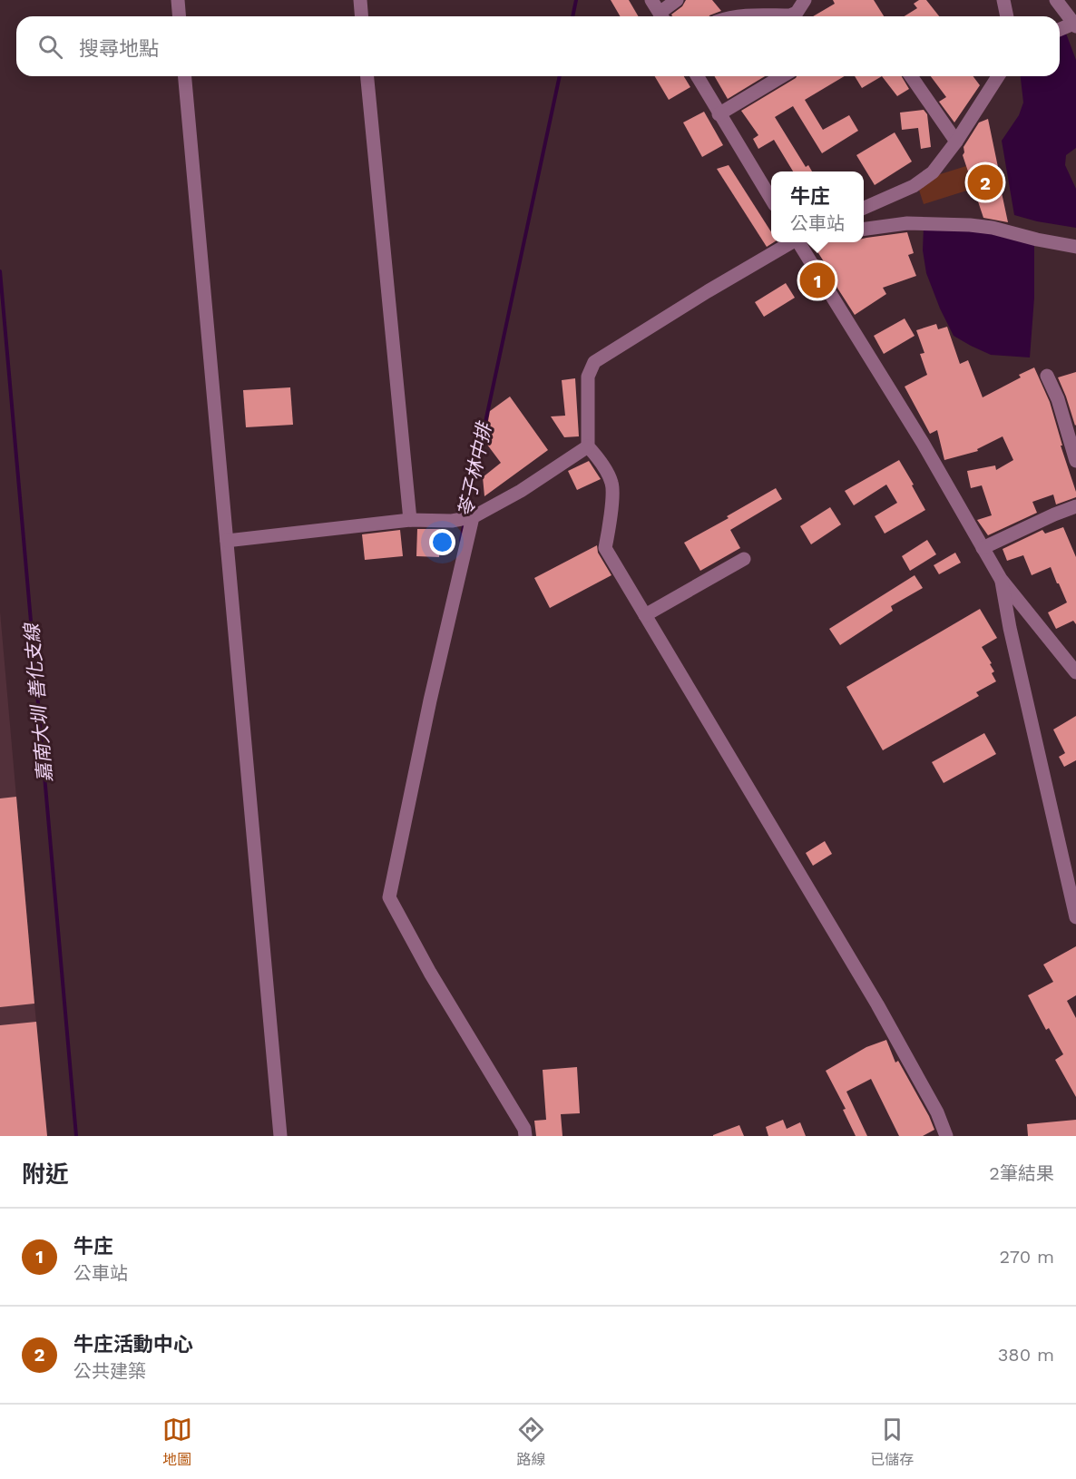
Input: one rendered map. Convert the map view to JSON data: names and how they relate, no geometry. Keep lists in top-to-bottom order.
{
  "water": ["苓子林中排", "嘉南大圳 善化支線"],
  "page": {
    "search": "搜尋地點",
    "pins": ["2", "1"],
    "popup": ["牛庄", "公車站"],
    "heading": ["附近", "2筆結果"],
    "list": [
      {
        "mark": "1",
        "name": "牛庄",
        "note": "公車站",
        "value": "270 m"
      },
      {
        "mark": "2",
        "name": "牛庄活動中心",
        "note": "公共建築",
        "value": "380 m"
      }
    ],
    "nav": ["地圖", "路線", "已儲存"]
  }
}
